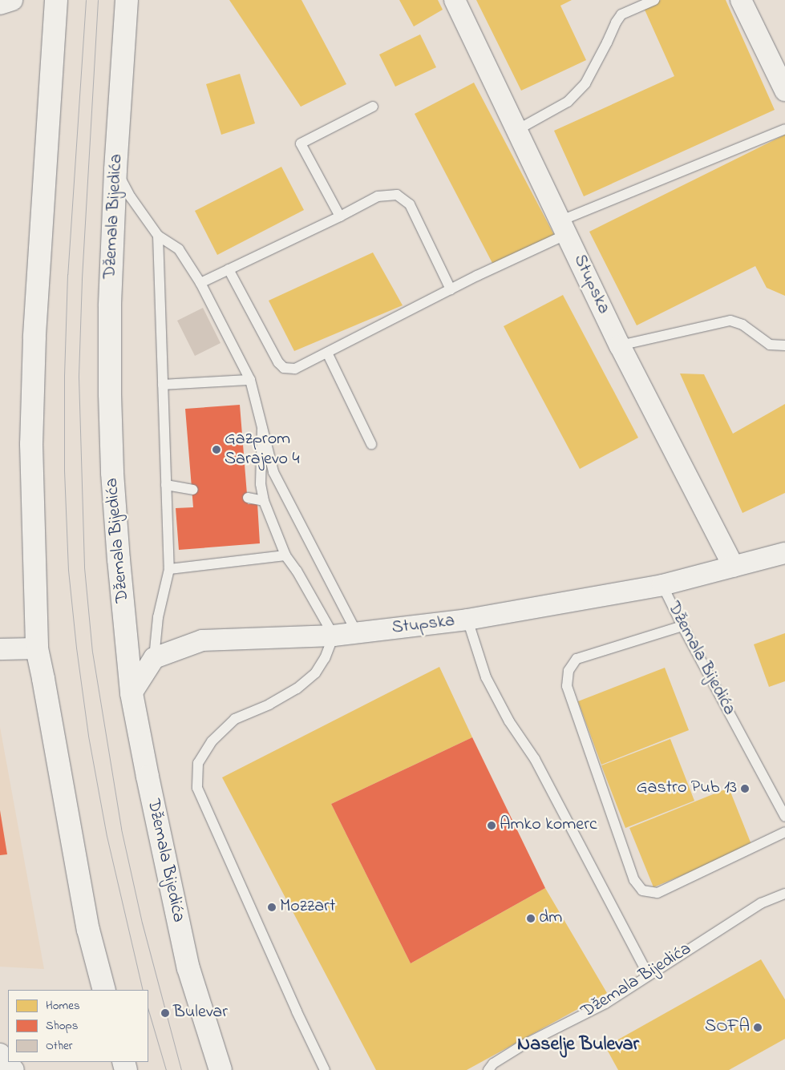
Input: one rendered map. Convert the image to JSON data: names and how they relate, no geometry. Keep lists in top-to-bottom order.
{
  "streets": {
    "main road": ["Džemala Bijedića"],
    "street": ["Stupska"]
  },
  "crossings": [
    ["Džemala Bijedića", "Stupska"]
  ],
  "districts": ["Naselje Bulevar"],
  "places": [
    "Gazprom Sarajevo 4",
    "Gastro Pub 13",
    "Amko komerc",
    "Mozzart",
    "dm",
    "Bulevar",
    "SOFA"
  ],
  "legend": ["Homes", "Shops", "Other"]
}
